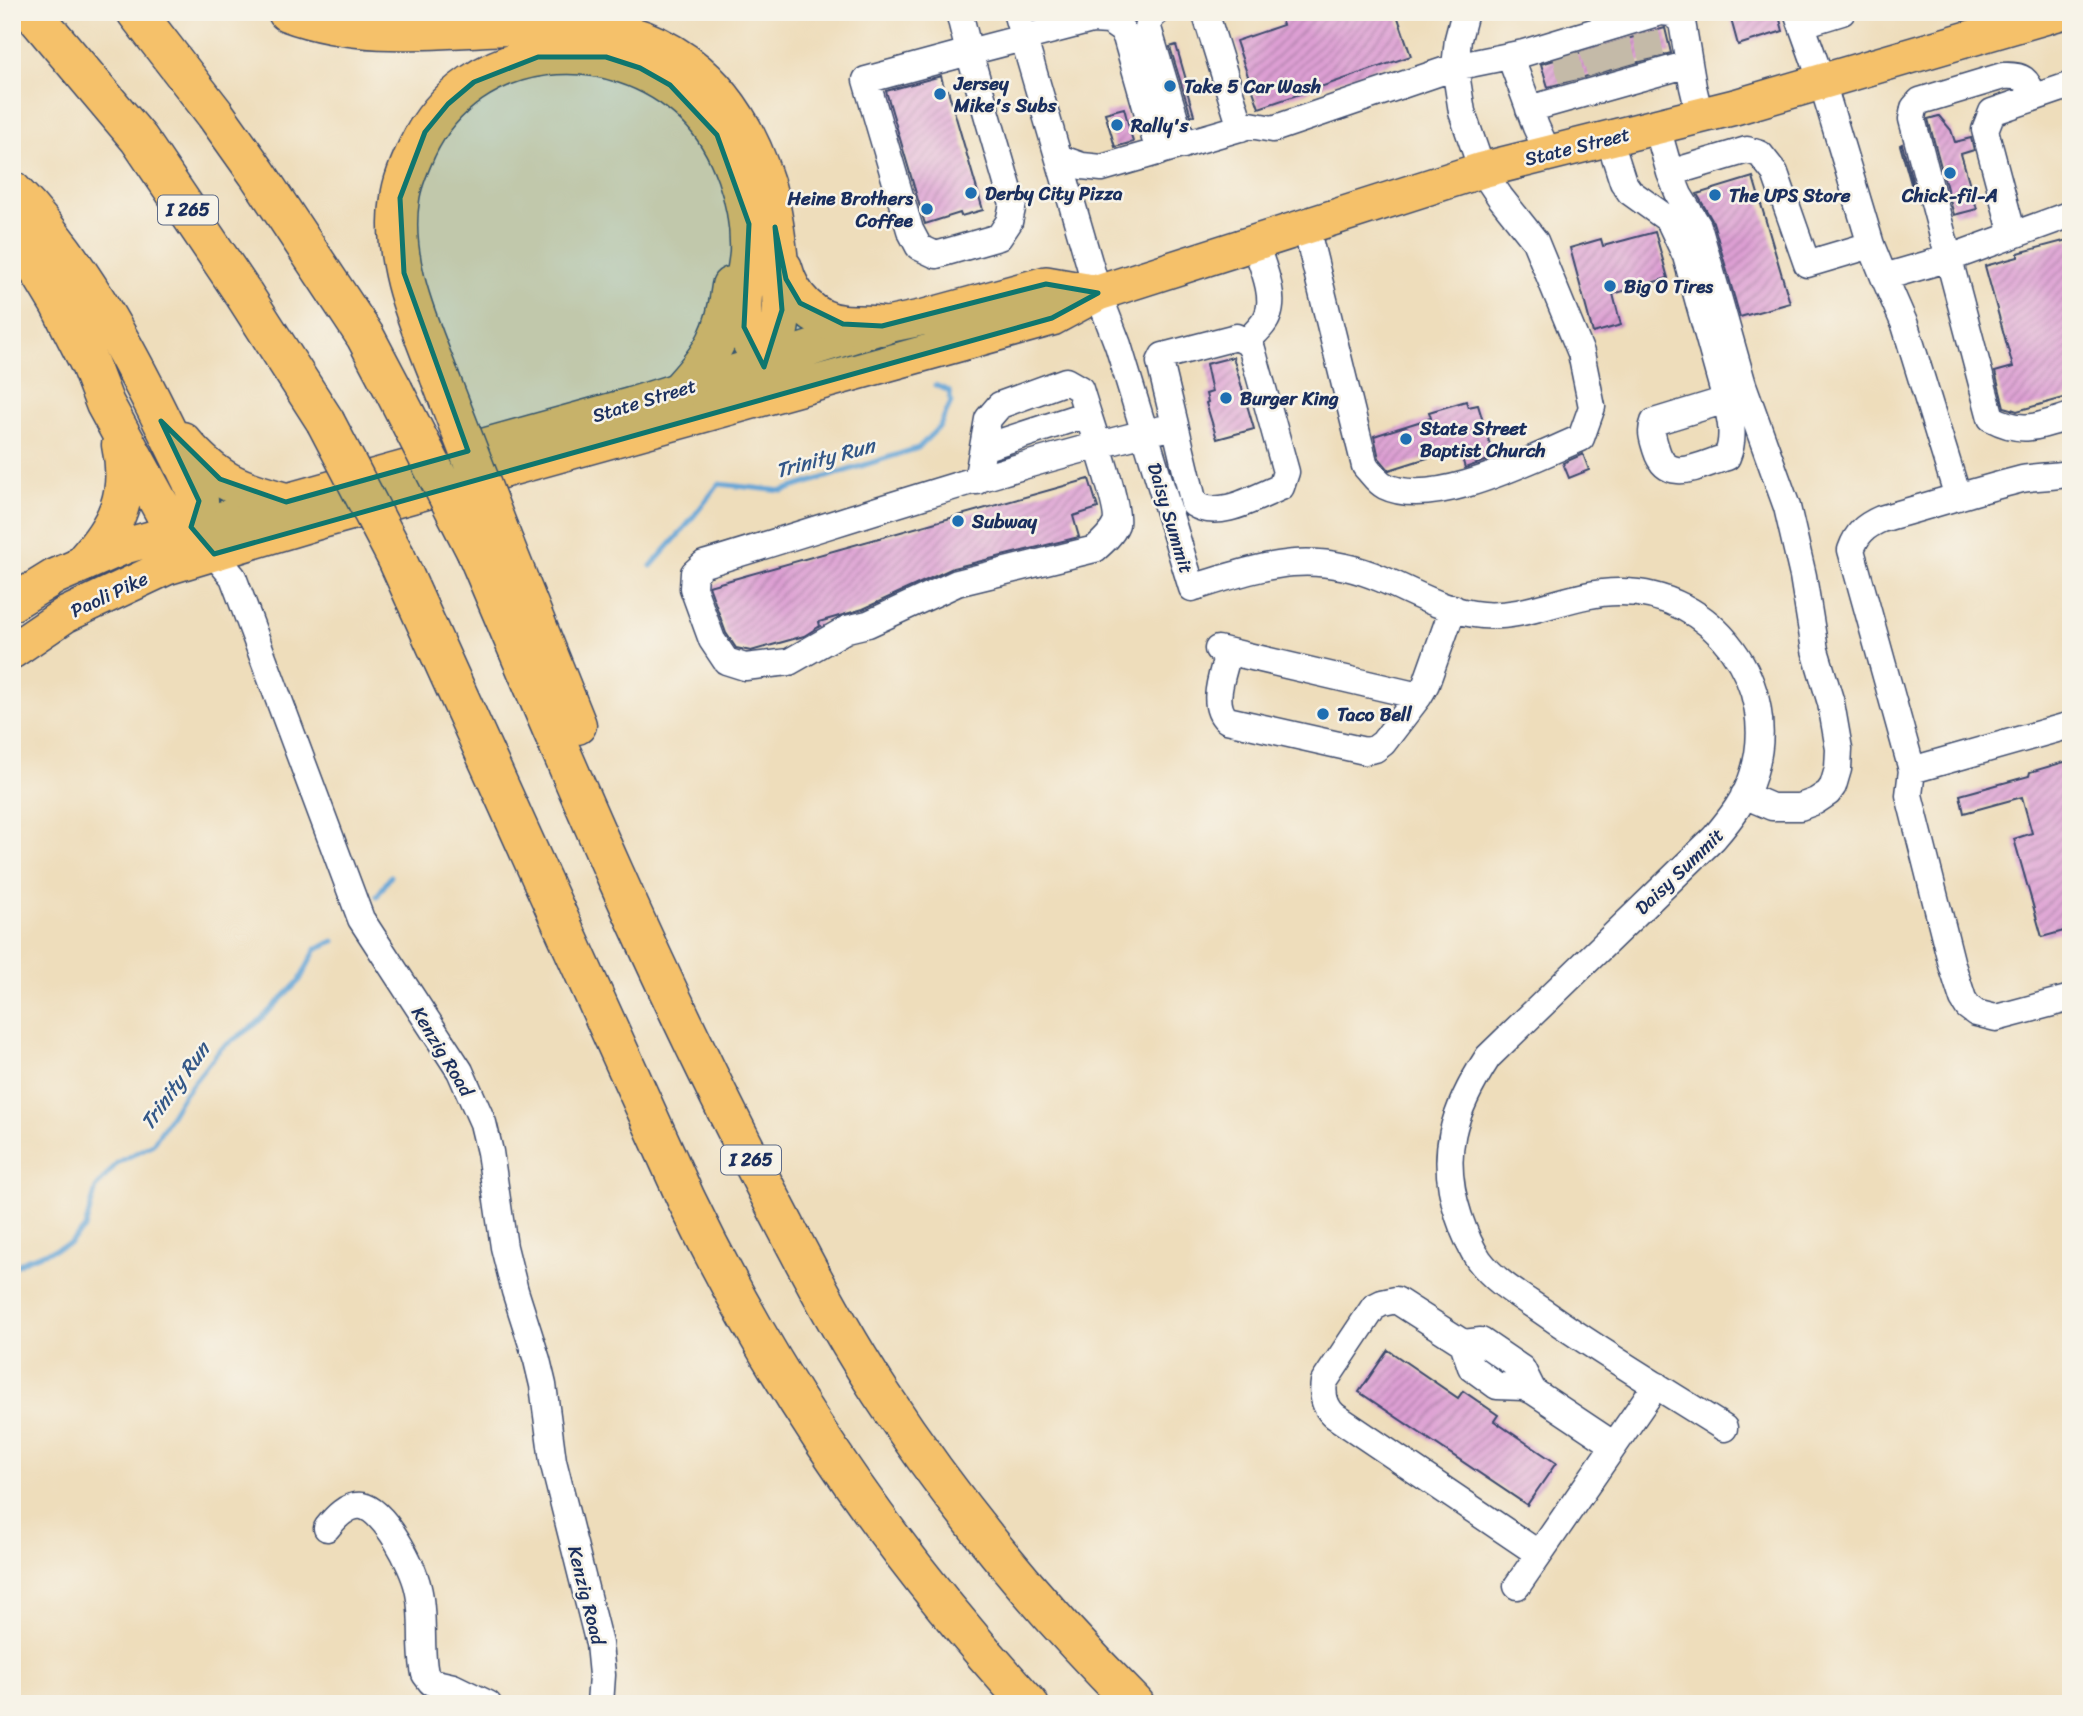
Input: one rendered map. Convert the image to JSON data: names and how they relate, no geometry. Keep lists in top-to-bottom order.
{
  "streets": {
    "highway": ["I 265"],
    "main road": ["State Street", "Paoli Pike"],
    "street": ["Daisy Summit", "Kenzig Road"]
  },
  "crossings": [
    ["State Street", "Paoli Pike"],
    ["State Street", "Kenzig Road"],
    ["Paoli Pike", "Kenzig Road"]
  ],
  "water": ["Trinity Run"],
  "places": [
    "Take 5 Car Wash",
    "Jersey Mike's Subs",
    "Rally's",
    "Chick-fil-A",
    "Derby City Pizza",
    "The UPS Store",
    "Heine Brothers Coffee",
    "Big O Tires",
    "Burger King",
    "State Street Baptist Church",
    "Subway",
    "Taco Bell"
  ]
}
